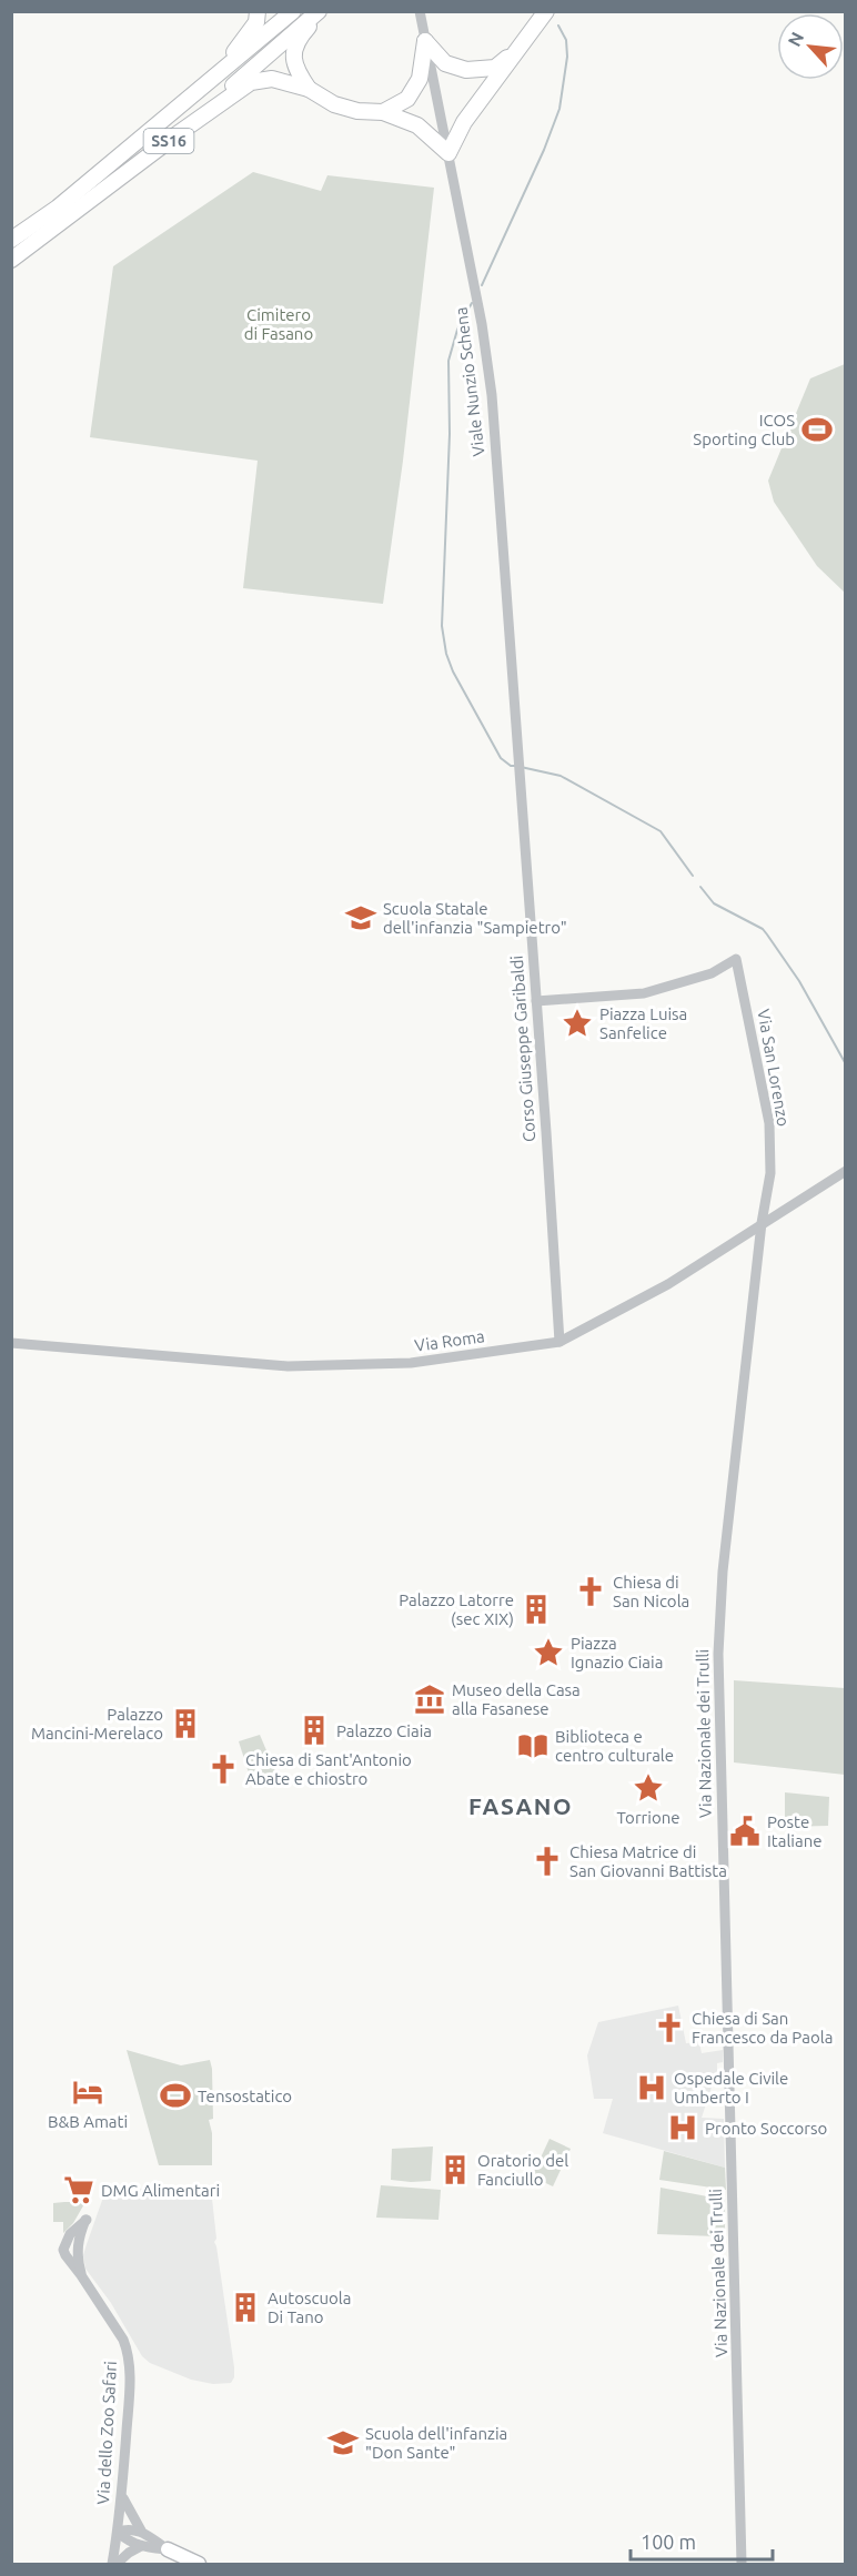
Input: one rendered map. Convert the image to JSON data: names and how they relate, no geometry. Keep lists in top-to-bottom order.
{
  "streets": {
    "highway": ["SS16"],
    "street": [
      "Viale Nunzio Schena",
      "Corso Giuseppe Garibaldi",
      "Via San Lorenzo",
      "Via Roma",
      "Via Nazionale dei Trulli",
      "Via dello Zoo Safari"
    ]
  },
  "crossings": [
    ["Viale Nunzio Schena", "Corso Giuseppe Garibaldi"],
    ["Corso Giuseppe Garibaldi", "Via San Lorenzo"],
    ["Corso Giuseppe Garibaldi", "Via Roma"],
    ["Via San Lorenzo", "Via Roma"],
    ["Via San Lorenzo", "Via Nazionale dei Trulli"],
    ["Via Roma", "Via Nazionale dei Trulli"]
  ],
  "districts": ["FASANO"],
  "parks": ["Cimitero di Fasano"],
  "places": {
    "sports": ["ICOS Sporting Club", "Tensostatico"],
    "school or university": ["Scuola Statale dell'infanzia \"Sampietro\"", "Scuola dell'infanzia \"Don Sante\""],
    "place": ["Piazza Luisa Sanfelice", "Piazza Ignazio Ciaia", "Torrione"],
    "church": [
      "Chiesa di San Nicola",
      "Chiesa di Sant'Antonio Abate e chiostro",
      "Chiesa Matrice di San Giovanni Battista",
      "Chiesa di San Francesco da Paola"
    ],
    "building": [
      "Palazzo Latorre (sec XIX)",
      "Palazzo Mancini-Merelaco",
      "Palazzo Ciaia",
      "Oratorio del Fanciullo",
      "Autoscuola Di Tano"
    ],
    "museum": ["Museo della Casa alla Fasanese"],
    "library": ["Biblioteca e centro culturale"],
    "public building": ["Poste Italiane"],
    "hospital": ["Ospedale Civile Umberto I", "Pronto Soccorso"],
    "hotel": ["B&B Amati"],
    "supermarket": ["DMG Alimentari"]
  },
  "scale_bar": "100 m",
  "north": "top left"
}
